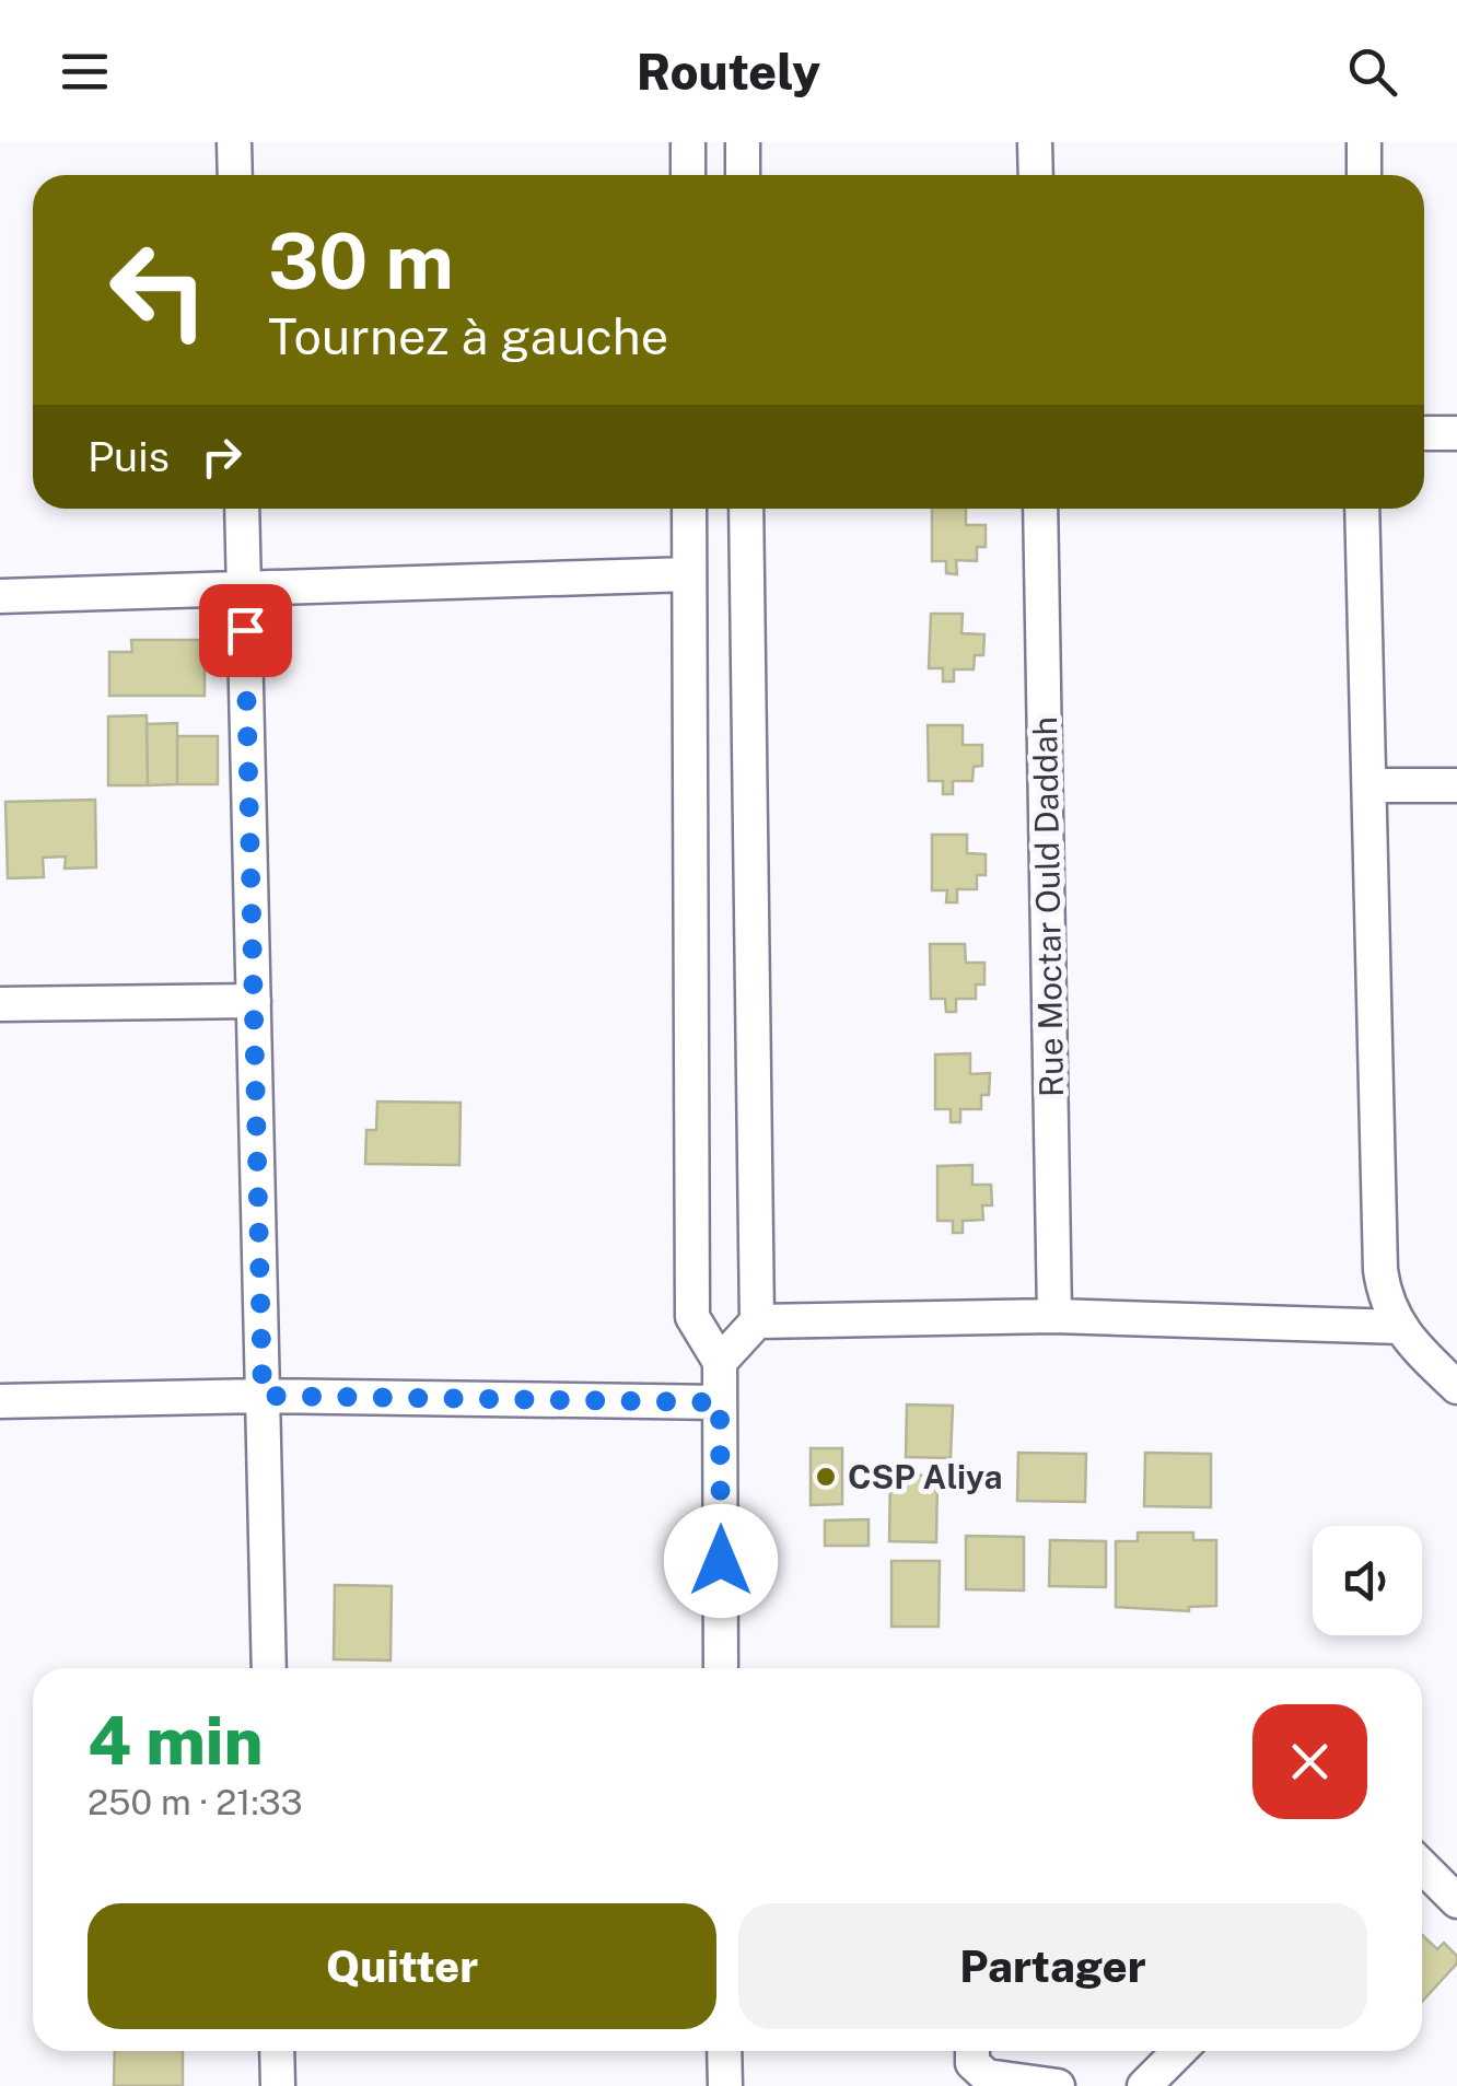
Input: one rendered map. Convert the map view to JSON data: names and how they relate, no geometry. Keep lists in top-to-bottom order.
{
  "streets": {
    "street": ["Rue Moctar Ould Daddah"]
  },
  "places": ["CSP Aliya"],
  "page": {
    "header": "Routely",
    "turn": ["30 m", "Tournez à gauche"],
    "then": "Puis",
    "heading": ["4 min", "250 m · 21:33"],
    "buttons": ["Quitter", "Partager"]
  }
}
